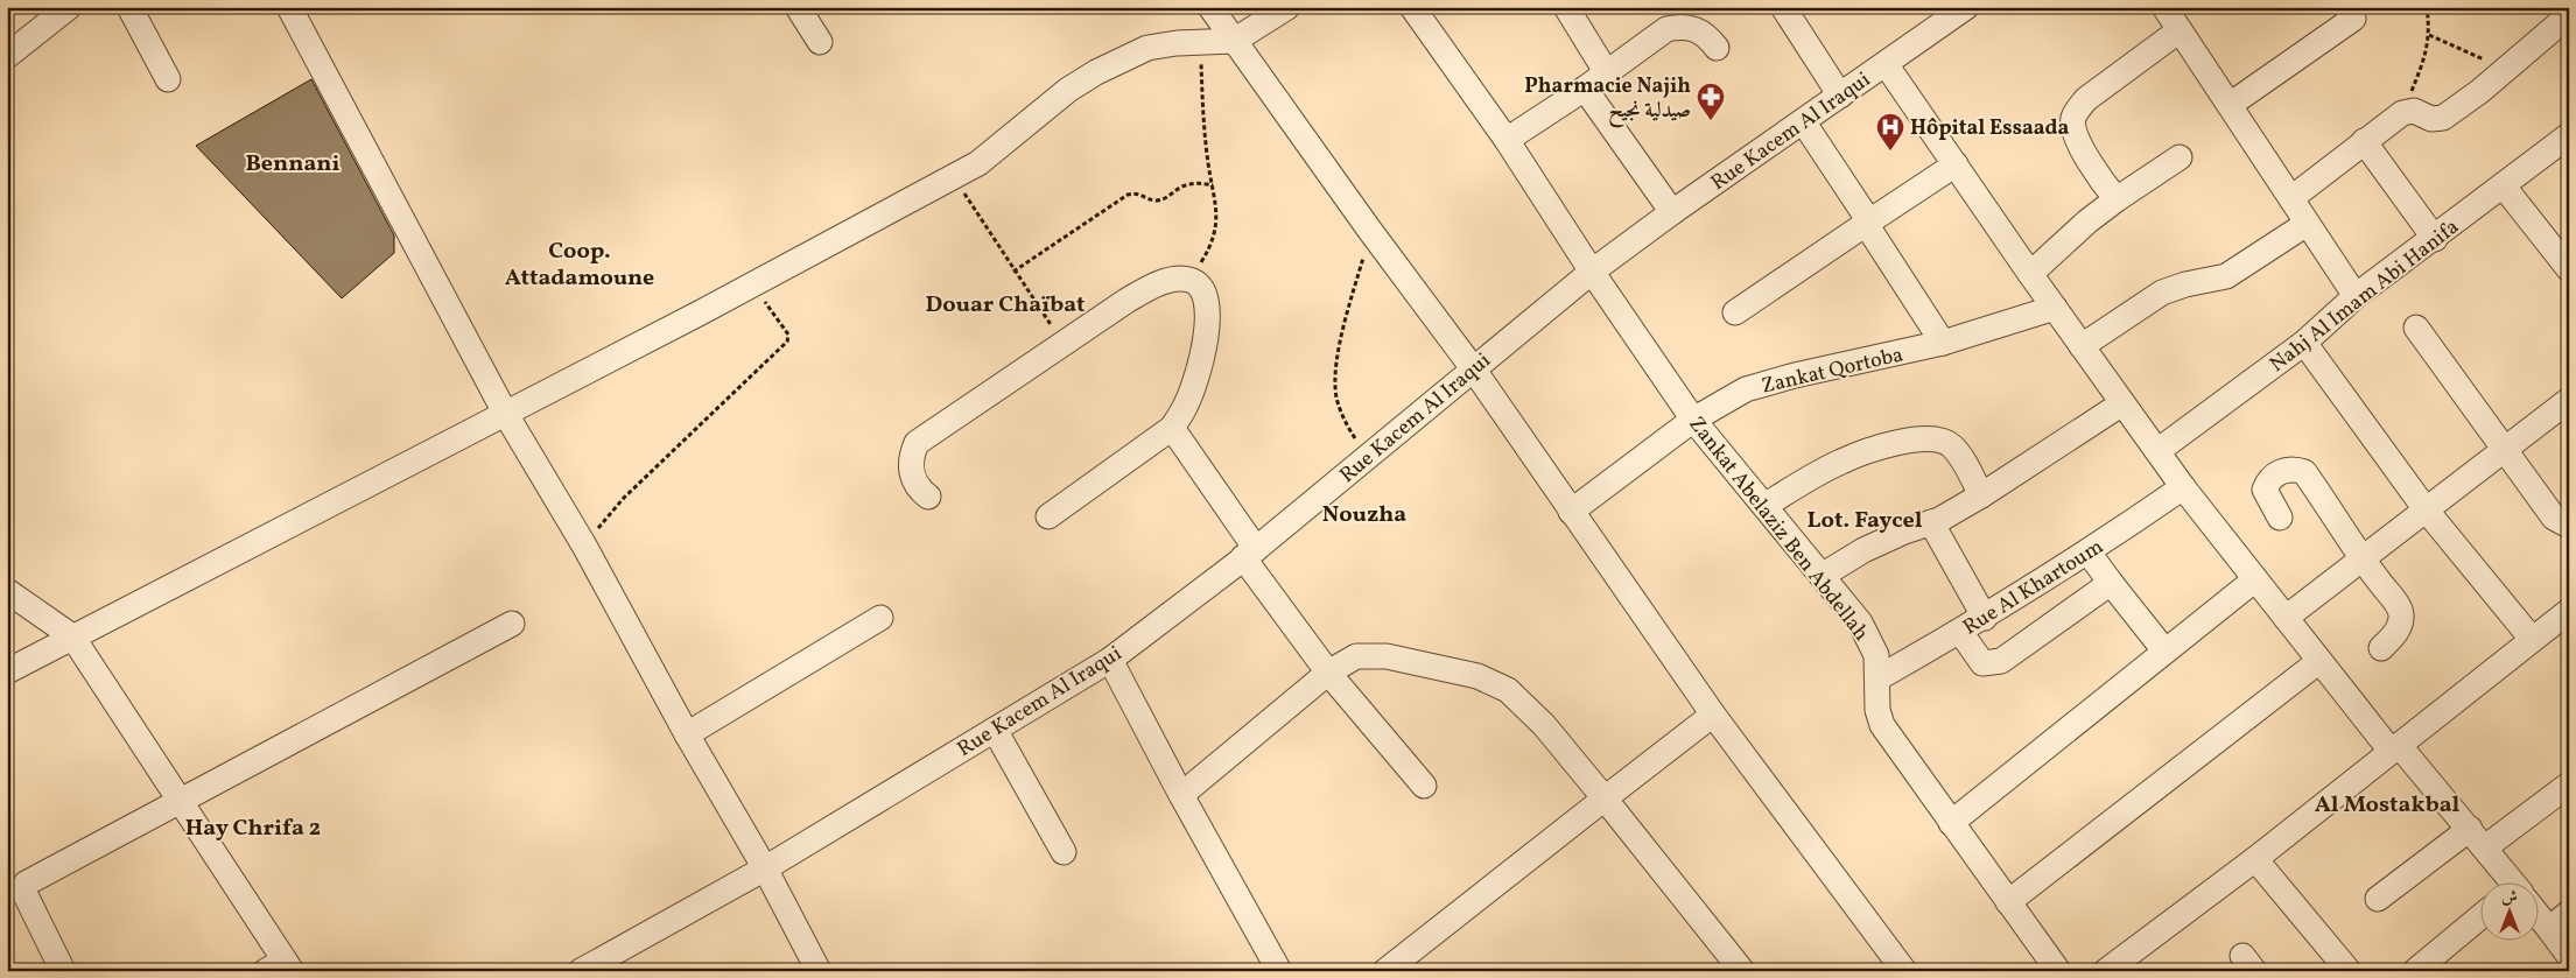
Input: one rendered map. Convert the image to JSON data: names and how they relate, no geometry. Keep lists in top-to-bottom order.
{
  "streets": {
    "street": [
      "Rue Kacem Al Iraqui",
      "Nahj Al Imam Abi Hanifa",
      "Zankat Qortoba",
      "Zankat Abelaziz Ben Abdellah",
      "Rue Al Khartoum"
    ]
  },
  "crossings": [
    ["Rue Kacem Al Iraqui", "Zankat Abelaziz Ben Abdellah"],
    ["Zankat Qortoba", "Zankat Abelaziz Ben Abdellah"],
    ["Zankat Abelaziz Ben Abdellah", "Rue Al Khartoum"]
  ],
  "districts": [
    "Bennani",
    "Coop. Attadamoune",
    "Douar Chaïbat",
    "Nouzha",
    "Lot. Faycel",
    "Al Mostakbal",
    "Hay Chrifa 2"
  ],
  "places": {
    "pharmacy": ["Pharmacie Najih صيدلية نجيح"],
    "hospital": ["Hôpital Essaada"]
  },
  "north": "top"
}
